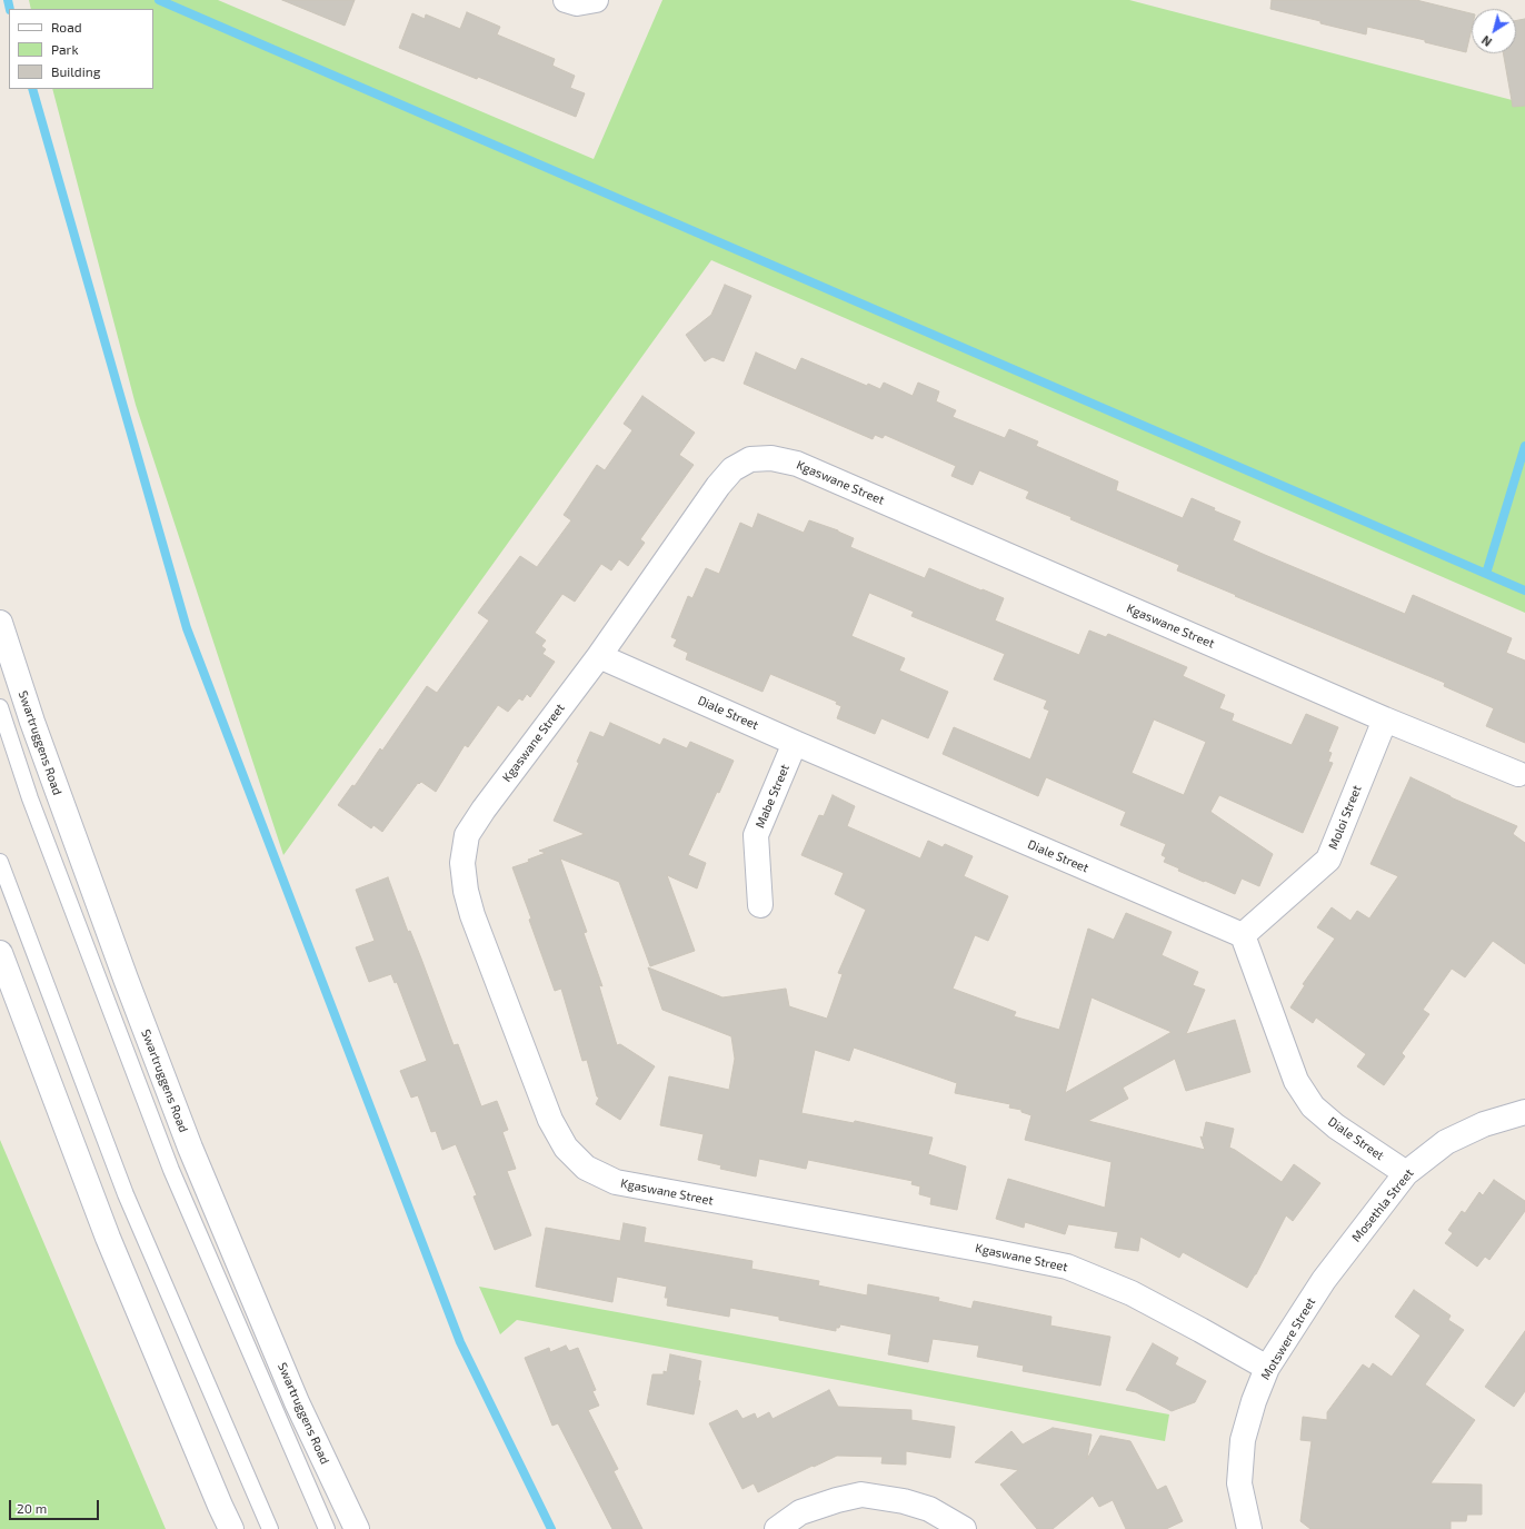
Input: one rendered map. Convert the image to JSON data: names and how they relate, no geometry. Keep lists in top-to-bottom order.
{
  "streets": {
    "street": [
      "Kgaswane Street",
      "Diale Street",
      "Swartruggens Road",
      "Mabe Street",
      "Moloi Street",
      "Mosethla Street",
      "Motswere Street"
    ]
  },
  "crossings": [
    ["Kgaswane Street", "Diale Street"],
    ["Kgaswane Street", "Moloi Street"],
    ["Kgaswane Street", "Motswere Street"],
    ["Diale Street", "Mabe Street"],
    ["Diale Street", "Moloi Street"],
    ["Diale Street", "Mosethla Street"],
    ["Mosethla Street", "Motswere Street"]
  ],
  "legend": ["Road", "Park", "Building"],
  "scale_bar": "20 m",
  "north": "bottom left"
}
